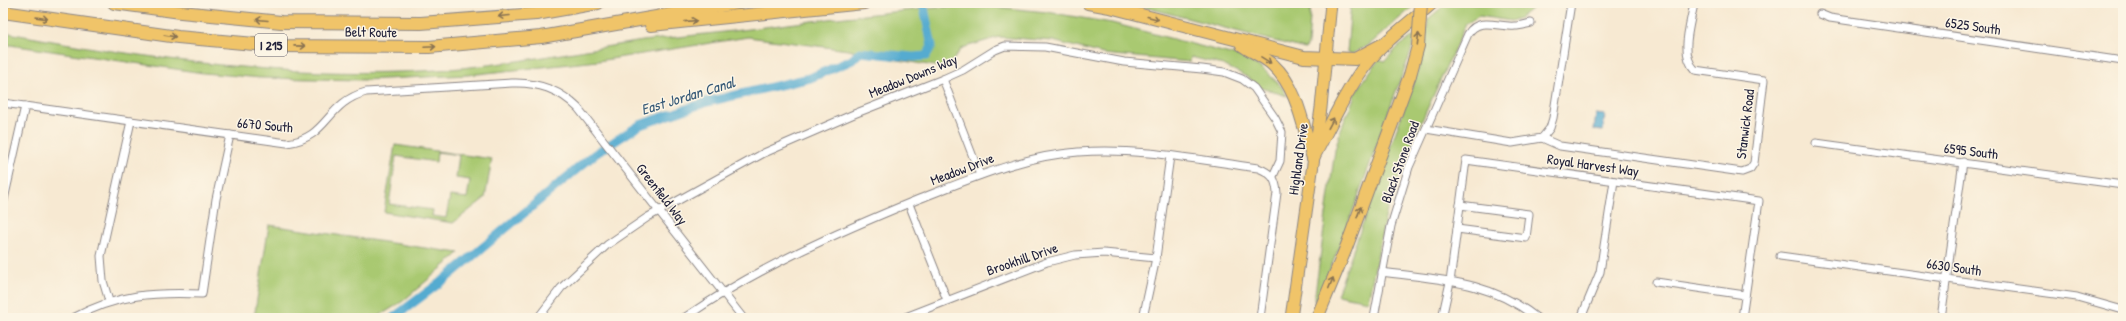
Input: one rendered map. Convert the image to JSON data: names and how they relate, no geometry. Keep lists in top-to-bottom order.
{
  "streets": {
    "highway": ["Belt Route", "I 215"],
    "main road": ["Highland Drive"],
    "street": [
      "6525 South",
      "Meadow Downs Way",
      "Stanwick Road",
      "6670 South",
      "6595 South",
      "Black Stone Road",
      "Royal Harvest Way",
      "Meadow Drive",
      "Greenfield Way",
      "Brookhill Drive",
      "6630 South"
    ]
  },
  "crossings": [
    ["Meadow Downs Way", "Meadow Drive"],
    ["Meadow Downs Way", "Greenfield Way"],
    ["6670 South", "Greenfield Way"],
    ["Meadow Drive", "Greenfield Way"]
  ],
  "water": ["East Jordan Canal"]
}
